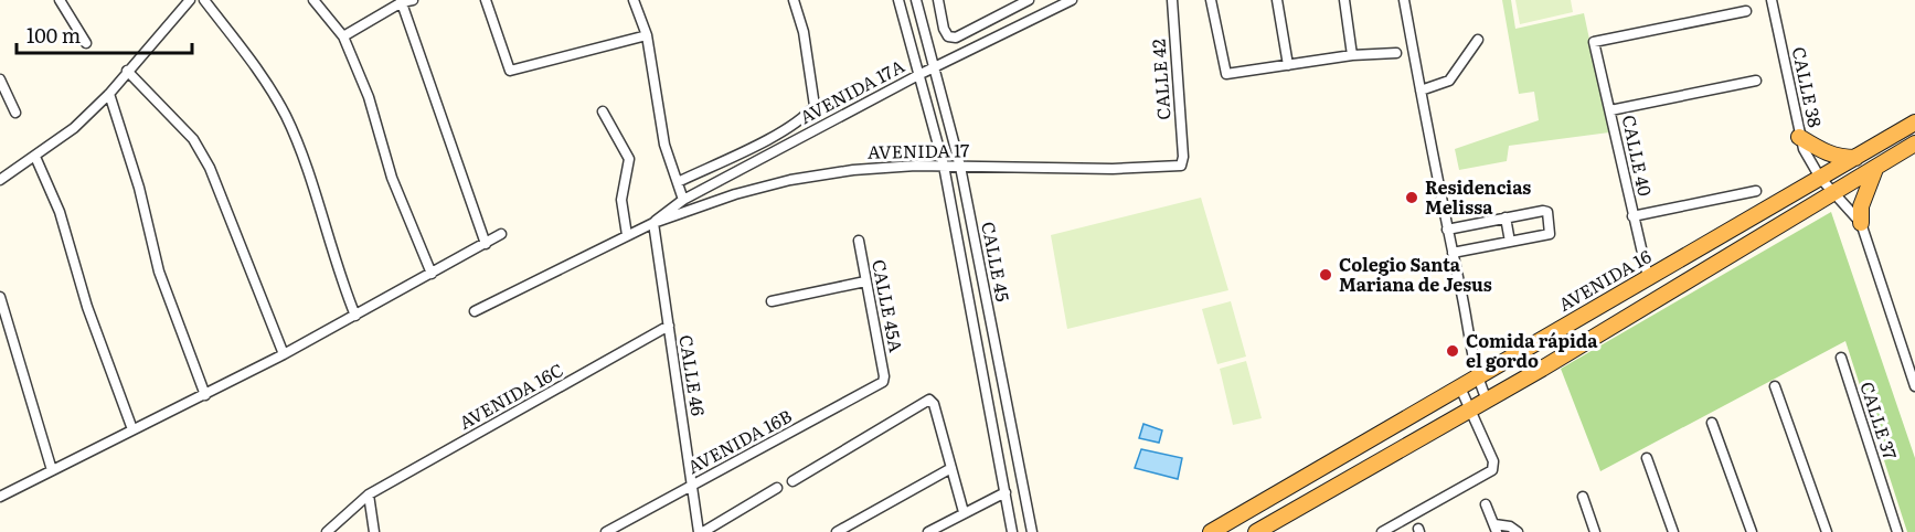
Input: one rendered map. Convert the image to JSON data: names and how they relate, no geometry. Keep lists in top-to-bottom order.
{
  "streets": {
    "highway": ["AVENIDA 16"],
    "street": [
      "CALLE 42",
      "CALLE 38",
      "AVENIDA 17A",
      "AVENIDA 17",
      "CALLE 40",
      "CALLE 45",
      "CALLE 45A",
      "CALLE 46",
      "AVENIDA 16C",
      "CALLE 37",
      "AVENIDA 16B"
    ]
  },
  "crossings": [
    ["CALLE 42", "AVENIDA 17"],
    ["CALLE 38", "AVENIDA 16"],
    ["AVENIDA 17A", "AVENIDA 17"],
    ["AVENIDA 17A", "CALLE 45"],
    ["AVENIDA 17A", "CALLE 46"],
    ["AVENIDA 17", "CALLE 45"],
    ["AVENIDA 17", "CALLE 46"],
    ["CALLE 40", "AVENIDA 16"],
    ["CALLE 45A", "AVENIDA 16B"],
    ["CALLE 46", "AVENIDA 16C"],
    ["CALLE 46", "AVENIDA 16B"]
  ],
  "places": ["Residencias Melissa", "Colegio Santa Mariana de Jesus", "Comida rápida el gordo"],
  "scale_bar": "100 m"
}
